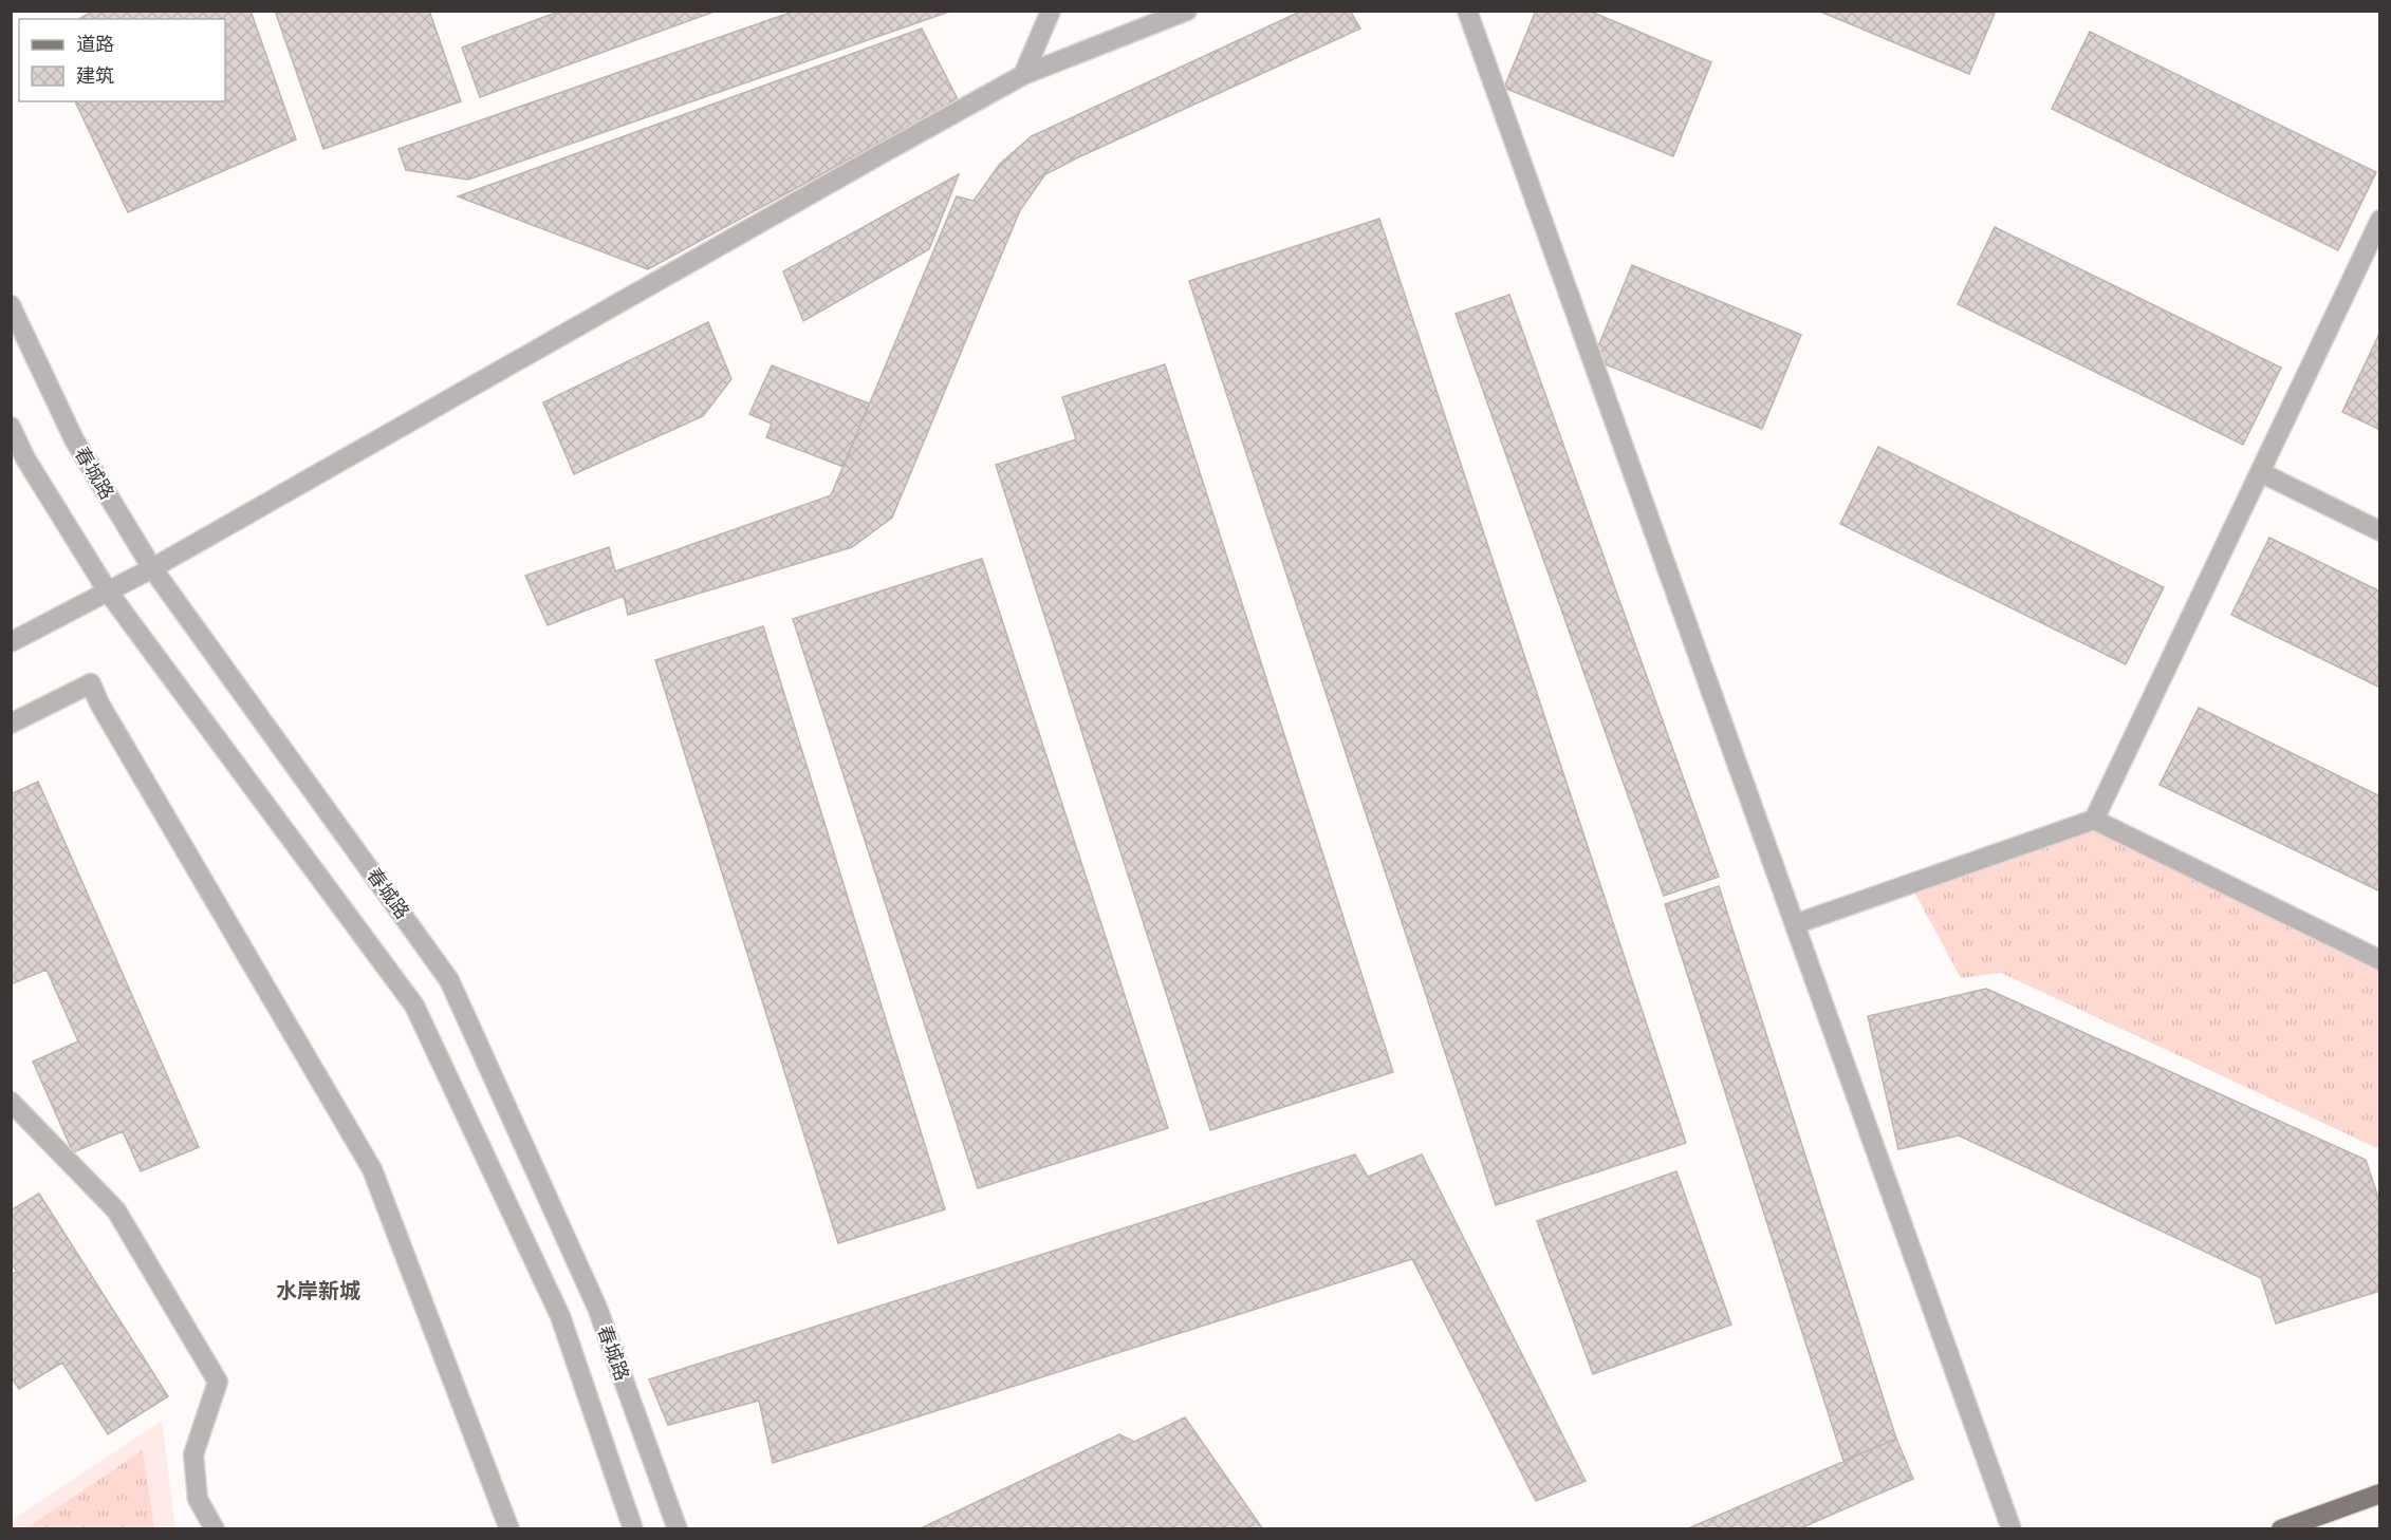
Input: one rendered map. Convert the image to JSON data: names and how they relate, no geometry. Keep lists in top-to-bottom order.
{
  "streets": {
    "street": ["春城路"]
  },
  "districts": ["水岸新城"],
  "legend": ["道路", "建筑"]
}
